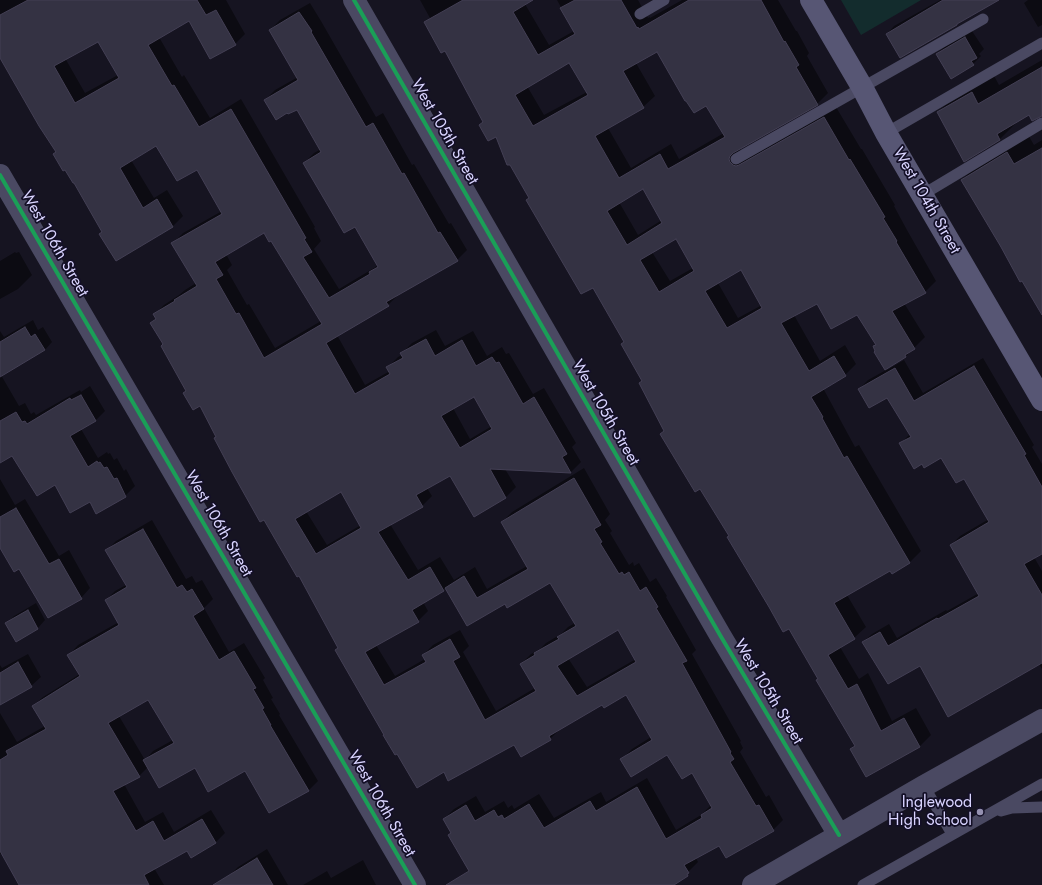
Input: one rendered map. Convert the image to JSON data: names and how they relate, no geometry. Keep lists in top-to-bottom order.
{
  "streets": {
    "street": ["West 105th Street", "West 104th Street", "West 106th Street"]
  },
  "places": ["Inglewood High School"]
}
